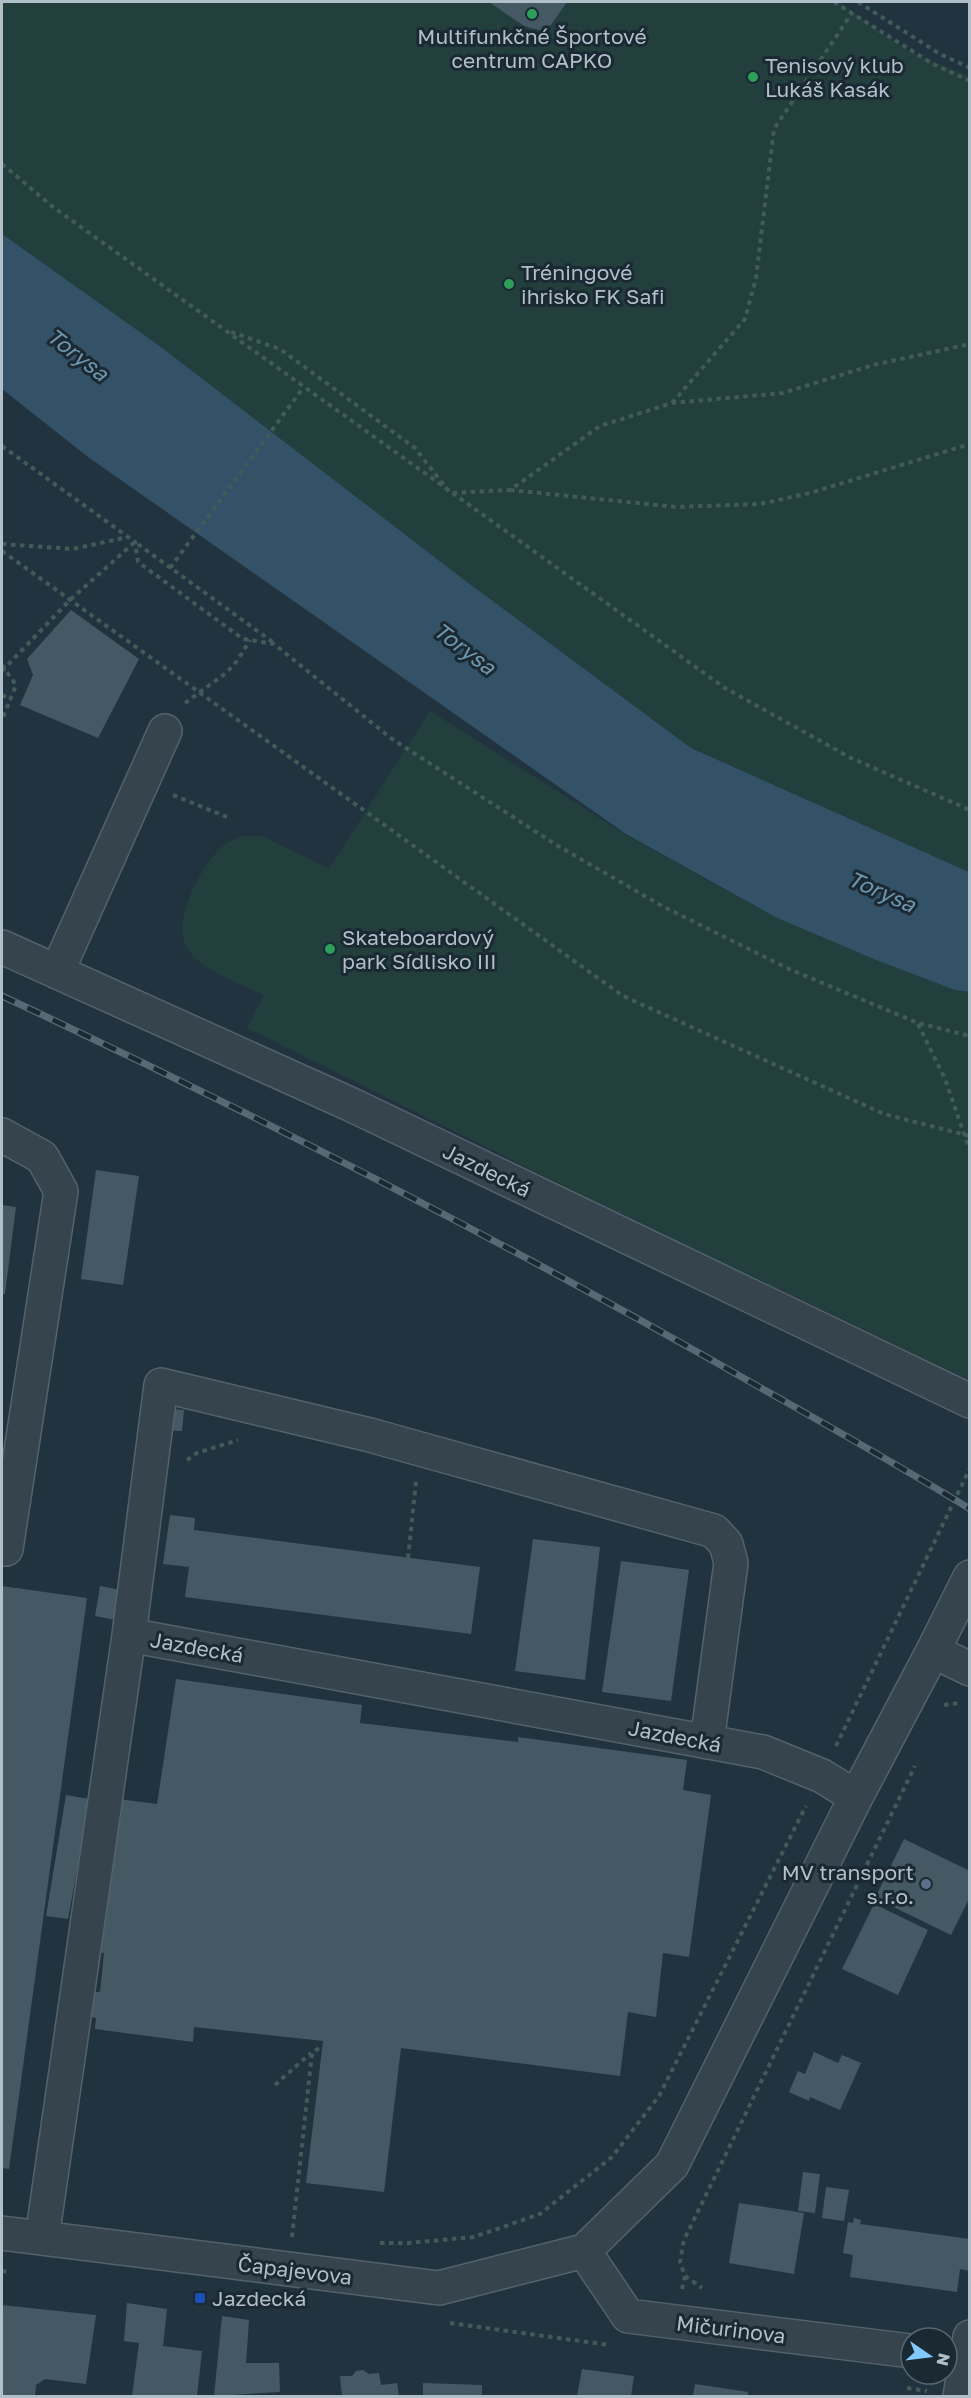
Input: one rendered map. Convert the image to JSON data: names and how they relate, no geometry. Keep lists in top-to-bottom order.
{
  "streets": {
    "street": ["Jazdecká", "Čapajevova", "Mičurinova"]
  },
  "crossings": [
    ["Jazdecká", "Čapajevova"],
    ["Čapajevova", "Mičurinova"]
  ],
  "water": ["Torysa"],
  "places": {
    "other": [
      "Multifunkčné Športové centrum CAPKO",
      "Tenisový klub Lukáš Kasák",
      "Tréningové ihrisko FK Safi",
      "Skateboardový park Sídlisko III",
      "MV transport s.r.o."
    ],
    "transit": ["Jazdecká"]
  },
  "north": "right"
}
